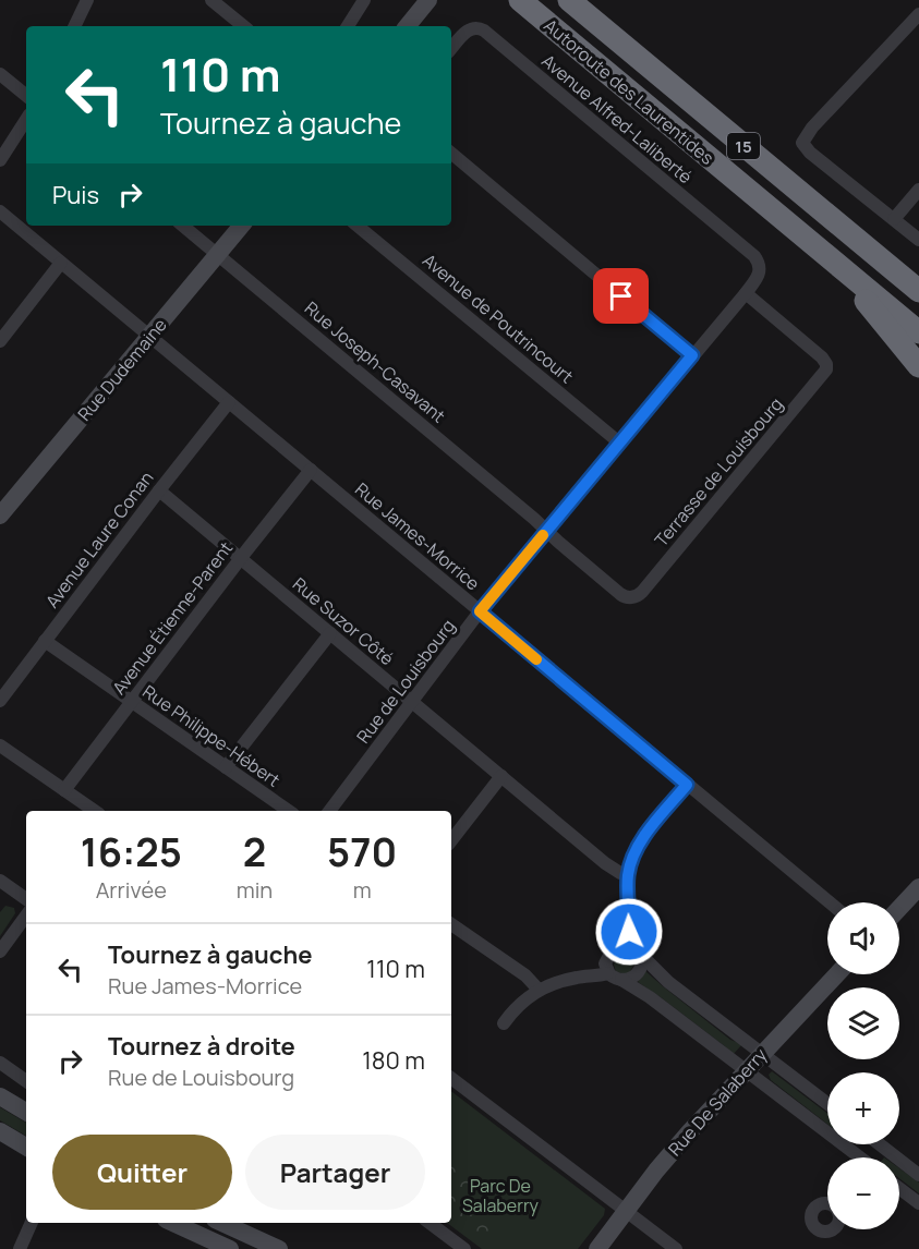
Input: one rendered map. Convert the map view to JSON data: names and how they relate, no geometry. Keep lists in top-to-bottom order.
{
  "streets": {
    "highway": ["Autoroute des Laurentides", "15"],
    "main road": ["Rue Dudemaine", "Rue De Salaberry"],
    "street": [
      "Avenue Alfred-Laliberté",
      "Avenue de Poutrincourt",
      "Rue Joseph-Casavant",
      "Terrasse de Louisbourg",
      "Rue James-Morrice",
      "Avenue Laure Conan",
      "Avenue Étienne-Parent",
      "Rue Suzor Côté",
      "Rue de Louisbourg",
      "Rue Philippe-Hébert"
    ]
  },
  "crossings": [
    ["Avenue Alfred-Laliberté", "Rue de Louisbourg"],
    ["Avenue de Poutrincourt", "Rue de Louisbourg"],
    ["Rue Joseph-Casavant", "Rue Dudemaine"],
    ["Rue Joseph-Casavant", "Terrasse de Louisbourg"],
    ["Rue Joseph-Casavant", "Rue de Louisbourg"],
    ["Rue Dudemaine", "Rue James-Morrice"],
    ["Terrasse de Louisbourg", "Rue de Louisbourg"],
    ["Rue James-Morrice", "Avenue Laure Conan"],
    ["Rue James-Morrice", "Avenue Étienne-Parent"],
    ["Rue James-Morrice", "Rue de Louisbourg"],
    ["Avenue Laure Conan", "Rue Suzor Côté"],
    ["Avenue Laure Conan", "Rue Philippe-Hébert"],
    ["Avenue Étienne-Parent", "Rue Suzor Côté"],
    ["Avenue Étienne-Parent", "Rue Philippe-Hébert"],
    ["Rue Suzor Côté", "Rue de Louisbourg"]
  ],
  "parks": ["Parc De Salaberry"],
  "page": {
    "turn": ["110 m", "Tournez à gauche"],
    "then": "Puis",
    "eta": [
      "16:25",
      "Arrivée",
      "2",
      "min",
      "570",
      "m"
    ],
    "map_buttons": ["+", "−"],
    "list": [
      {
        "name": "Tournez à gauche",
        "note": "Rue James-Morrice",
        "value": "110 m"
      },
      {
        "name": "Tournez à droite",
        "note": "Rue de Louisbourg",
        "value": "180 m"
      }
    ],
    "buttons": ["Quitter", "Partager"]
  }
}
